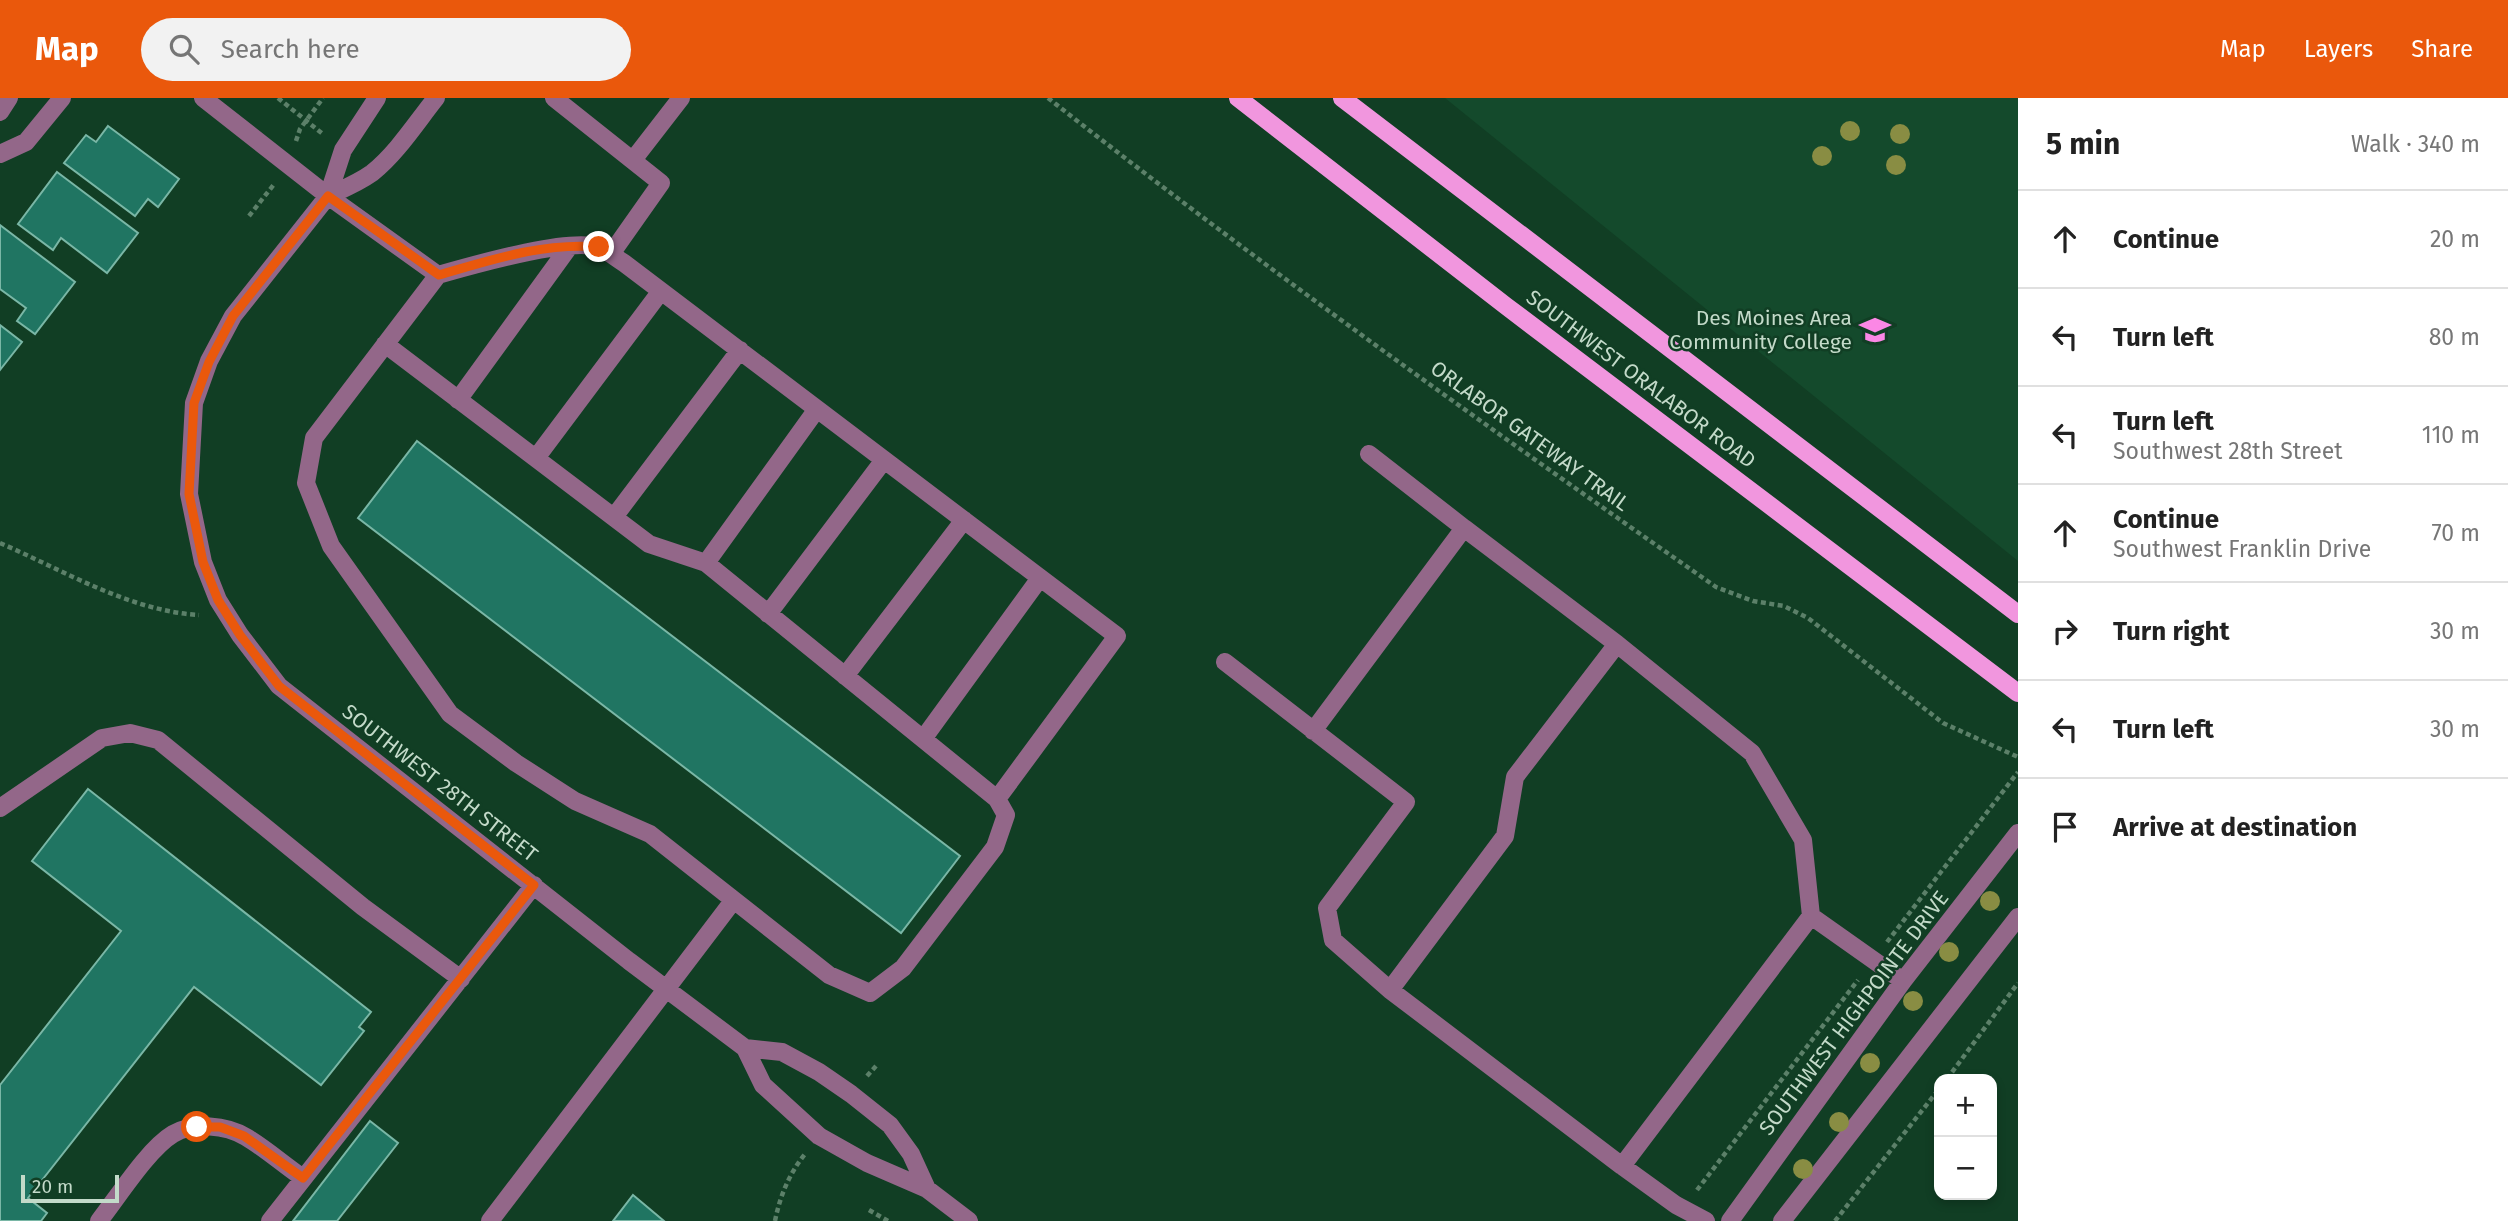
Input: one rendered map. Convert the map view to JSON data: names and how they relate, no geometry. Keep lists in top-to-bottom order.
{
  "streets": {
    "main road": ["SOUTHWEST ORALABOR ROAD"],
    "street": ["SOUTHWEST 28TH STREET", "SOUTHWEST HIGHPOINTE DRIVE"],
    "path": ["ORLABOR GATEWAY TRAIL"]
  },
  "places": {
    "school or university": ["Des Moines Area Community College"]
  },
  "scale_bar": "20 m",
  "page": {
    "header": "Map",
    "search": "Search here",
    "nav": ["Map", "Layers", "Share"],
    "heading": ["5 min", "Walk · 340 m"],
    "list": [
      ["Continue", "20 m"],
      ["Turn left", "80 m"],
      ["Turn left", "Southwest 28th Street", "110 m"],
      ["Continue", "Southwest Franklin Drive", "70 m"],
      ["Turn right", "30 m"],
      ["Turn left", "30 m"],
      "Arrive at destination"
    ],
    "map_buttons": ["+", "−"],
    "scale": "20 m"
  }
}
